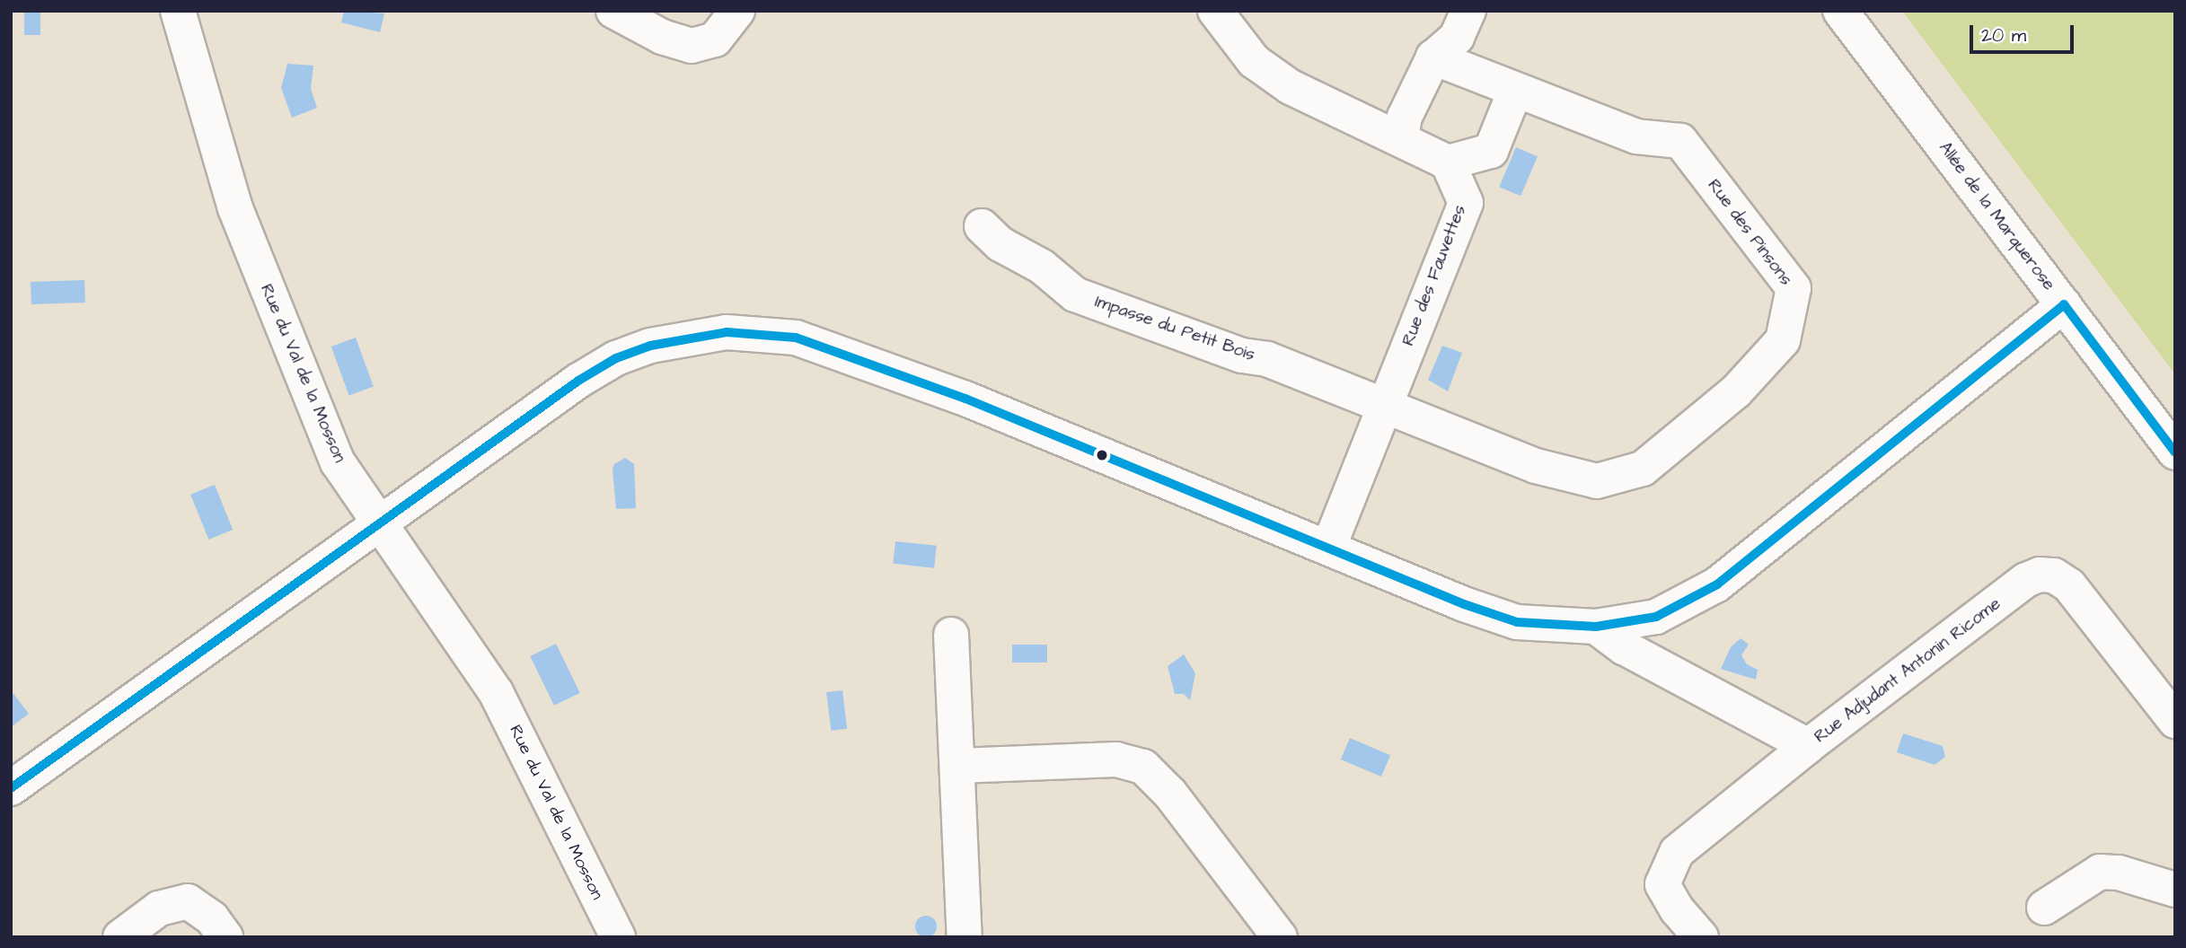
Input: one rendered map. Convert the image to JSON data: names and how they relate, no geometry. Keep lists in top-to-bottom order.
{
  "streets": {
    "street": [
      "Allée de la Marquerose",
      "Rue des Pinsons",
      "Rue des Fauvettes",
      "Impasse du Petit Bois",
      "Rue du Val de la Mosson",
      "Rue Adjudant Antonin Ricome"
    ]
  },
  "crossings": [
    ["Rue des Pinsons", "Rue des Fauvettes"],
    ["Rue des Pinsons", "Impasse du Petit Bois"],
    ["Rue des Fauvettes", "Impasse du Petit Bois"]
  ],
  "lines": ["transit line 20"],
  "scale_bar": "20 m"
}
